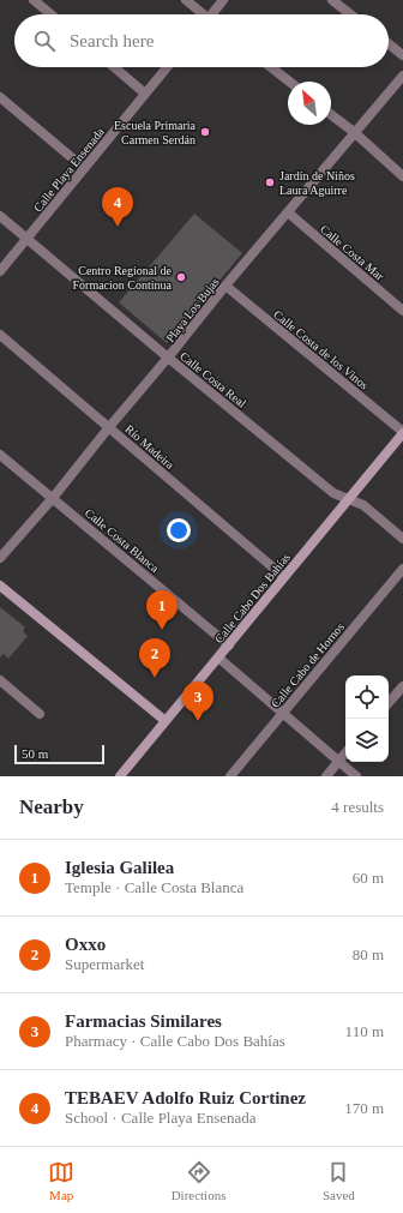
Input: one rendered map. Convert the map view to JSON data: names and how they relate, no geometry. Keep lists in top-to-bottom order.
{
  "streets": {
    "main road": ["Calle Cabo Dos Bahías"],
    "street": [
      "Calle Playa Ensenada",
      "Calle Costa Mar",
      "Playa Los Bujas",
      "Calle Costa de los Vinos",
      "Calle Costa Real",
      "Río Madeira",
      "Calle Costa Blanca",
      "Calle Cabo de Hornos"
    ]
  },
  "crossings": [
    ["Calle Playa Ensenada", "Calle Costa Real"],
    ["Calle Costa Mar", "Playa Los Bujas"],
    ["Playa Los Bujas", "Calle Costa de los Vinos"],
    ["Playa Los Bujas", "Calle Costa Real"],
    ["Playa Los Bujas", "Río Madeira"],
    ["Playa Los Bujas", "Calle Costa Blanca"],
    ["Calle Costa de los Vinos", "Calle Cabo Dos Bahías"],
    ["Calle Costa Real", "Calle Cabo Dos Bahías"],
    ["Río Madeira", "Calle Cabo Dos Bahías"],
    ["Calle Costa Blanca", "Calle Cabo Dos Bahías"]
  ],
  "places": ["Escuela Primaria Carmen Serdán", "Jardín de Niños Laura Aguirre", "Centro Regional de Formacion Continua"],
  "scale_bar": "50 m",
  "north": "top left",
  "page": {
    "search": "Search here",
    "pins": [
      "4",
      "1",
      "2",
      "3"
    ],
    "scale": "50 m",
    "heading": ["Nearby", "4 results"],
    "list": [
      {
        "mark": "1",
        "name": "Iglesia Galilea",
        "note": "Temple · Calle Costa Blanca",
        "value": "60 m"
      },
      {
        "mark": "2",
        "name": "Oxxo",
        "note": "Supermarket",
        "value": "80 m"
      },
      {
        "mark": "3",
        "name": "Farmacias Similares",
        "note": "Pharmacy · Calle Cabo Dos Bahías",
        "value": "110 m"
      },
      {
        "mark": "4",
        "name": "TEBAEV Adolfo Ruiz Cortinez",
        "note": "School · Calle Playa Ensenada",
        "value": "170 m"
      }
    ],
    "nav": ["Map", "Directions", "Saved"]
  }
}
